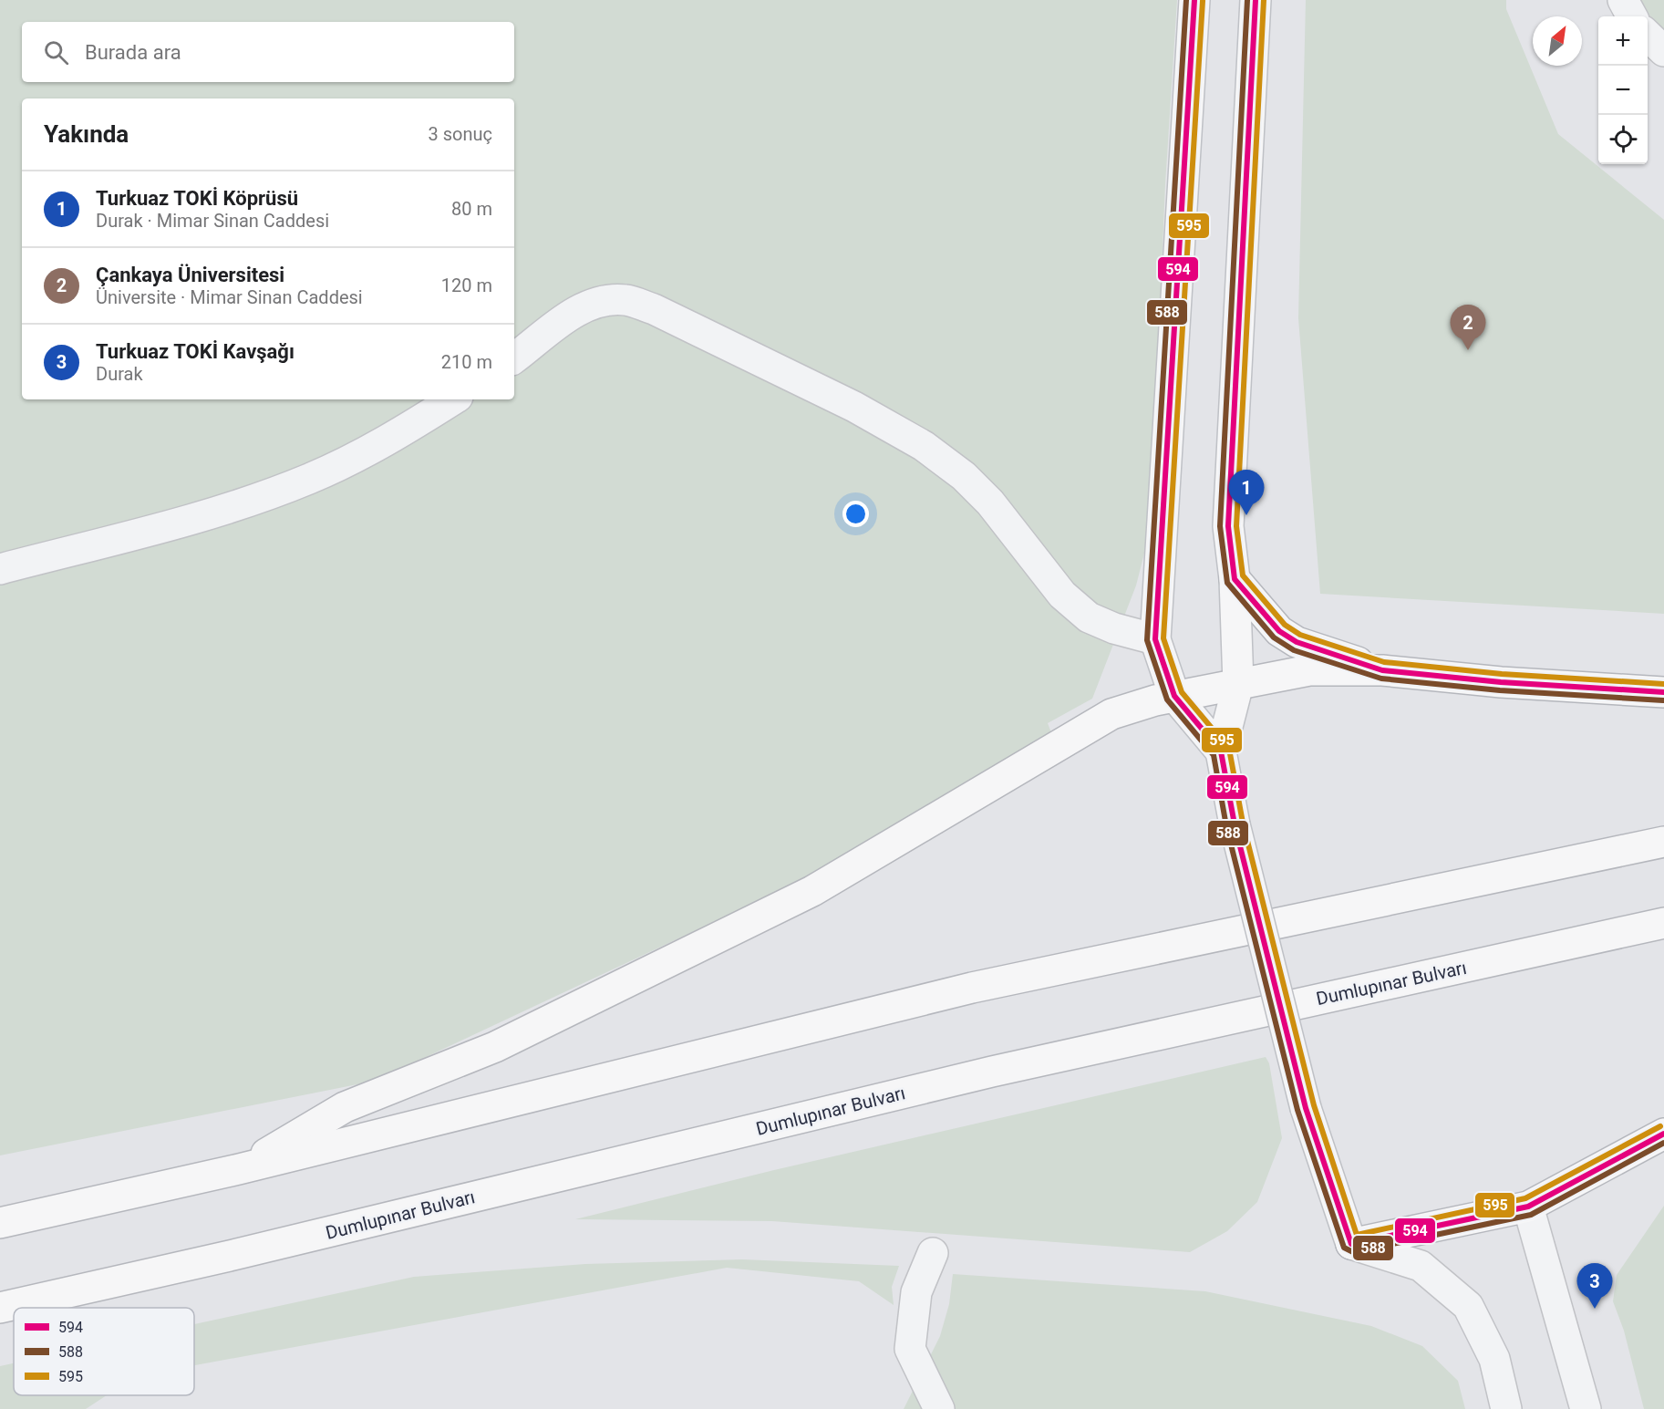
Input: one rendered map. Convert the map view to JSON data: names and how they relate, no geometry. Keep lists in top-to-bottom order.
{
  "streets": {
    "main road": ["Dumlupınar Bulvarı"]
  },
  "lines": ["transit line 594", "transit line 588", "transit line 595"],
  "legend": ["594", "588", "595"],
  "north": "top right",
  "page": {
    "map_buttons": ["+", "−"],
    "search": "Burada ara",
    "heading": ["Yakında", "3 sonuç"],
    "list": [
      {
        "mark": "1",
        "name": "Turkuaz TOKİ Köprüsü",
        "note": "Durak · Mimar Sinan Caddesi",
        "value": "80 m"
      },
      {
        "mark": "2",
        "name": "Çankaya Üniversitesi",
        "note": "Üniversite · Mimar Sinan Caddesi",
        "value": "120 m"
      },
      {
        "mark": "3",
        "name": "Turkuaz TOKİ Kavşağı",
        "note": "Durak",
        "value": "210 m"
      }
    ],
    "pins": ["2", "1", "3"]
  }
}
